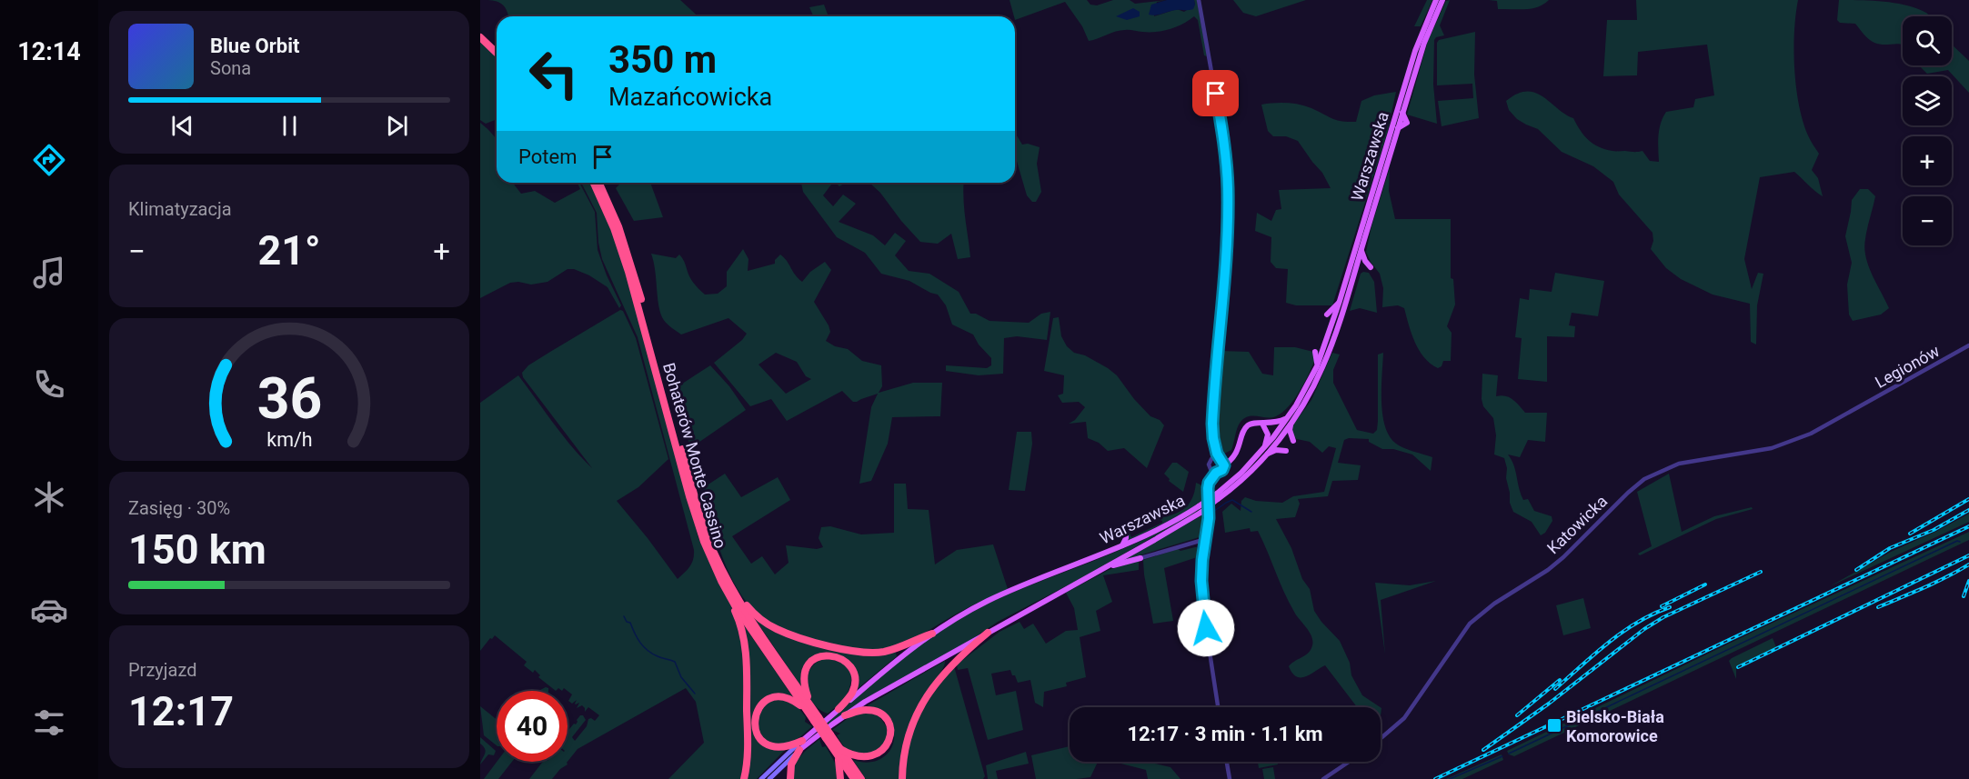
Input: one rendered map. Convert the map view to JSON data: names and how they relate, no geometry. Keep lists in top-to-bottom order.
{
  "streets": {
    "highway": ["Bohaterów Monte Cassino"],
    "main road": ["Warszawska"],
    "street": ["Legionów", "Katowicka"]
  },
  "crossings": [
    ["Legionów", "Katowicka"]
  ],
  "places": {
    "transit": ["Bielsko-Biała Komorowice"]
  },
  "page": {
    "tabs": "12:14",
    "map_buttons": ["+", "−"],
    "turn": ["350 m", "Mazańcowicka"],
    "song": ["Blue Orbit", "Sona"],
    "then": "Potem",
    "tile": [
      "Klimatyzacja",
      ["Zasięg · 30%", "150 km"],
      ["Przyjazd", "12:17"]
    ],
    "heat": ["−", "21°", "+"],
    "limit": "40",
    "trip": "12:17 · 3 min · 1.1 km",
    "gauge": ["36", "km/h"]
  }
}
